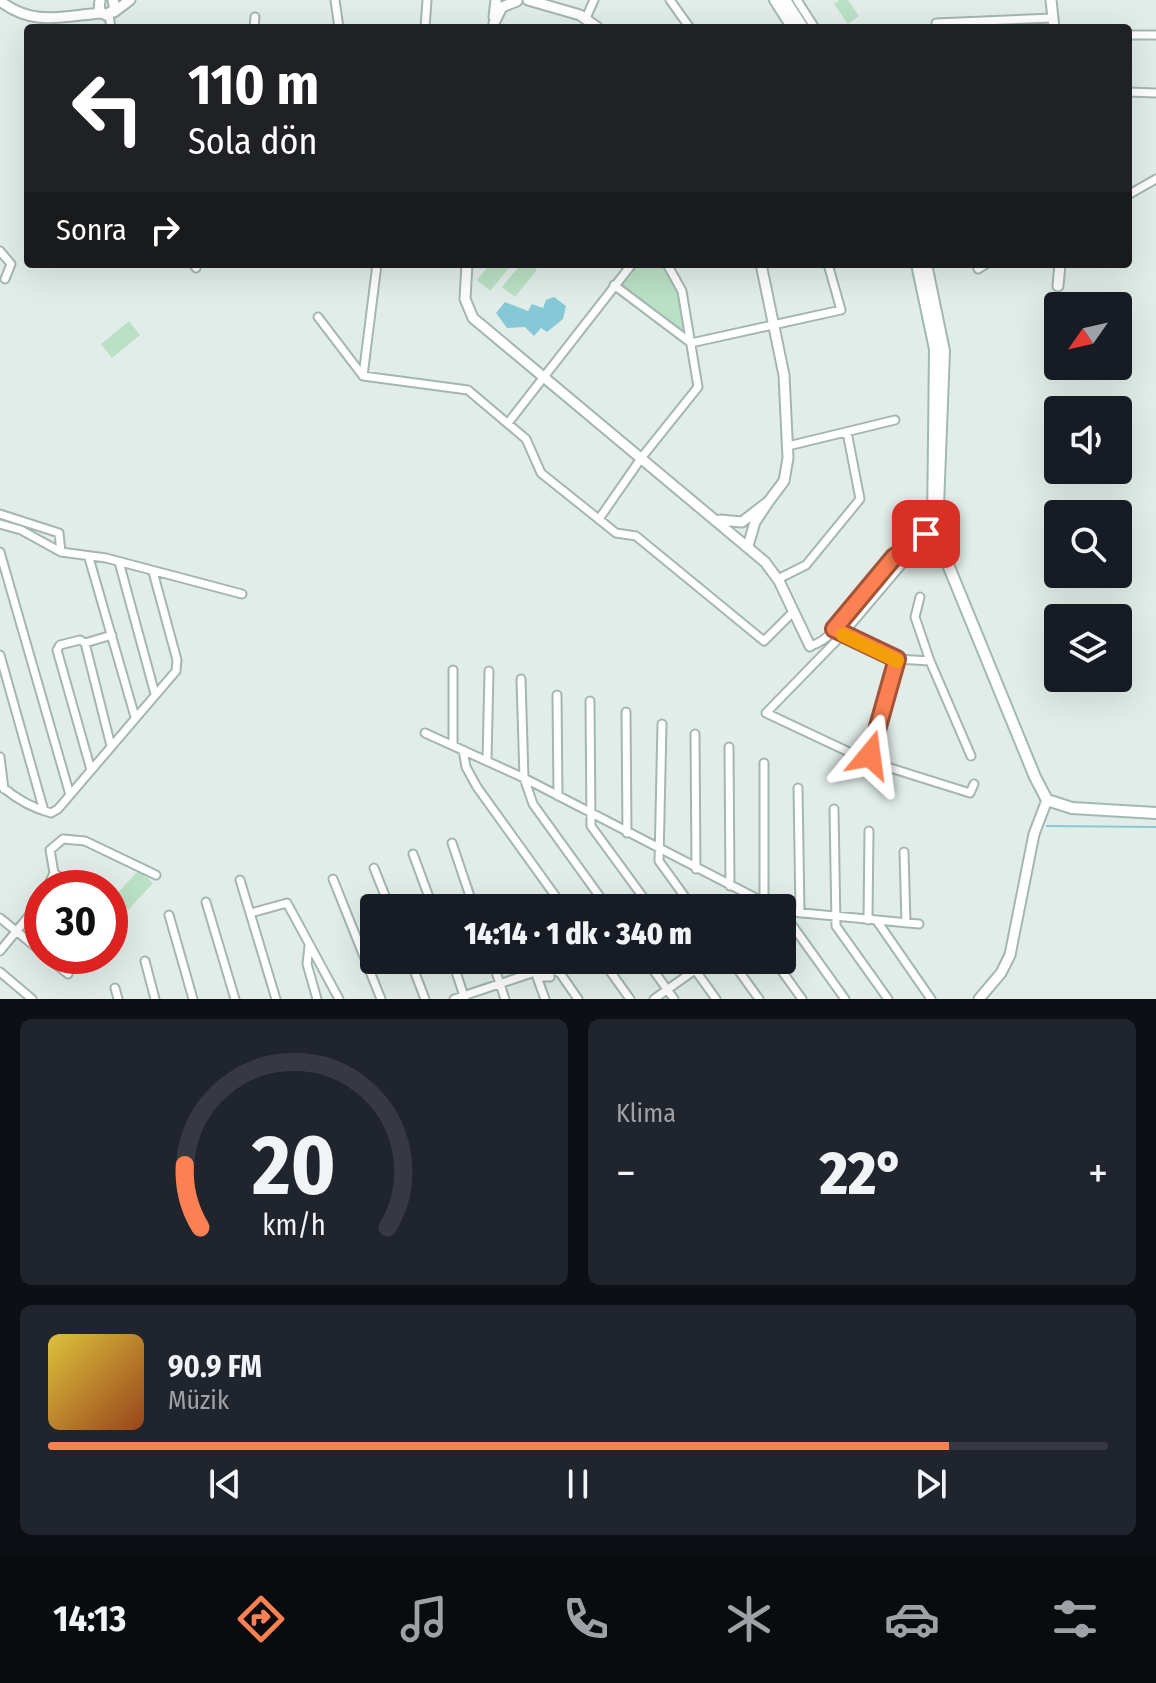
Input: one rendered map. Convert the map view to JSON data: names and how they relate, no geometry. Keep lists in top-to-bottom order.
{
  "north": "bottom left",
  "page": {
    "turn": ["110 m", "Sola dön"],
    "then": "Sonra",
    "limit": "30",
    "trip": "14:14 · 1 dk · 340 m",
    "tile": "Klima",
    "heat": ["−", "22°", "+"],
    "song": ["90.9 FM", "Müzik"],
    "tabs": "14:13",
    "gauge": ["20", "km/h"]
  }
}
